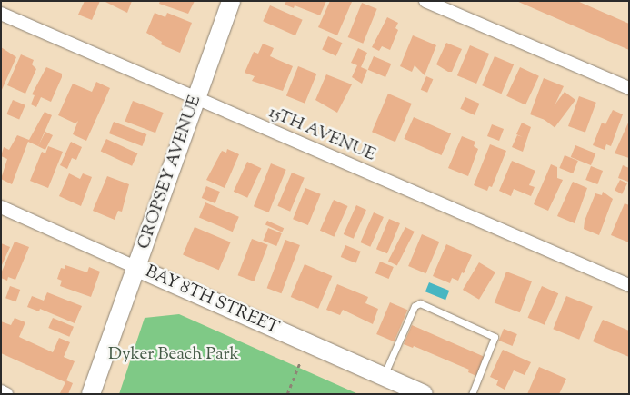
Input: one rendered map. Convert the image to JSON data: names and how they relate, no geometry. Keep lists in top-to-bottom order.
{
  "streets": {
    "main road": ["CROPSEY AVENUE", "BAY 8TH STREET"],
    "street": ["15TH AVENUE"]
  },
  "crossings": [
    ["15TH AVENUE", "CROPSEY AVENUE"],
    ["CROPSEY AVENUE", "BAY 8TH STREET"]
  ],
  "parks": ["Dyker Beach Park"]
}
